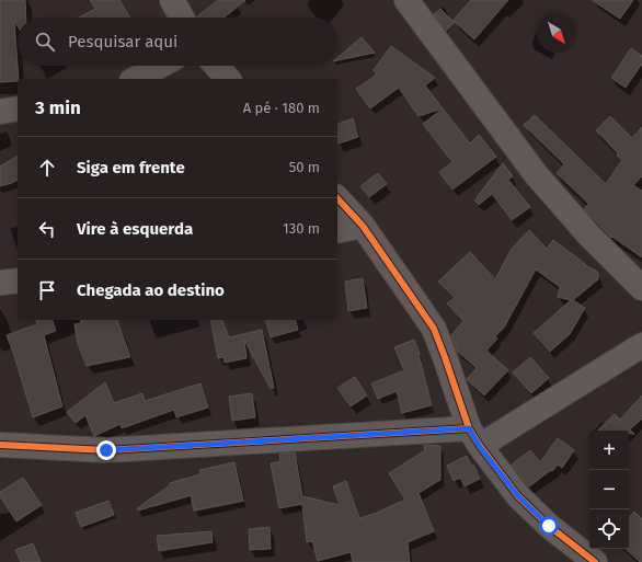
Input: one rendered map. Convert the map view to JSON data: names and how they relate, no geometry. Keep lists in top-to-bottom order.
{
  "north": "bottom right",
  "page": {
    "search": "Pesquisar aqui",
    "heading": ["3 min", "A pé · 180 m"],
    "list": [
      ["Siga em frente", "50 m"],
      ["Vire à esquerda", "130 m"],
      "Chegada ao destino"
    ],
    "map_buttons": ["+", "−"]
  }
}
